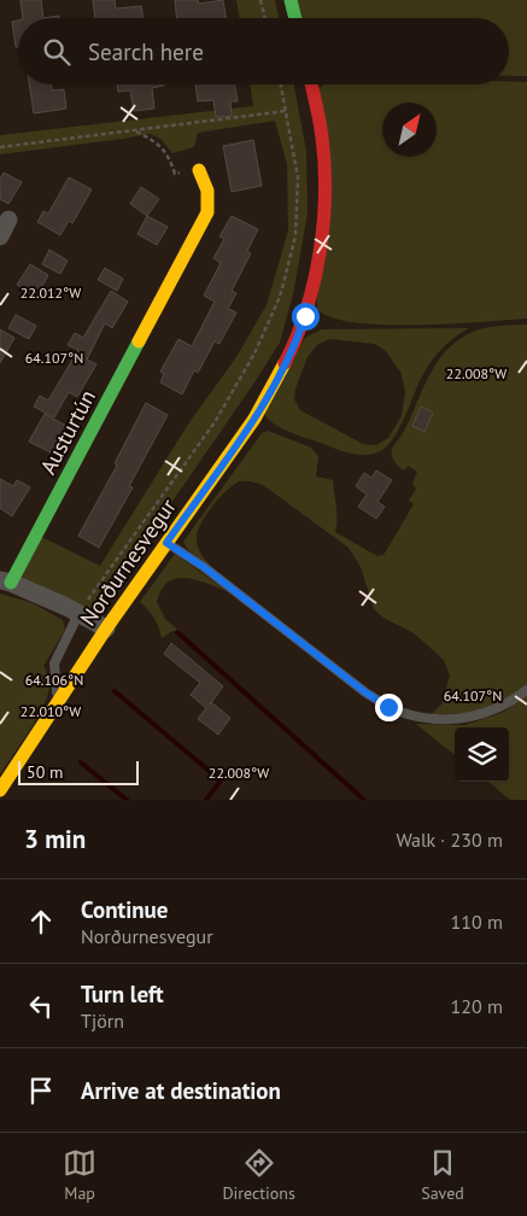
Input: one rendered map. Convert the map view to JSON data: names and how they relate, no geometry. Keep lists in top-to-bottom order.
{
  "streets": {
    "street": ["Austurtún", "Norðurnesvegur"]
  },
  "scale_bar": "50 m",
  "north": "top right",
  "page": {
    "search": "Search here",
    "scale": "50 m",
    "heading": ["3 min", "Walk · 230 m"],
    "list": [
      ["Continue", "Norðurnesvegur", "110 m"],
      ["Turn left", "Tjörn", "120 m"],
      "Arrive at destination"
    ],
    "nav": ["Map", "Directions", "Saved"]
  },
  "coordinates": [
    "22.012°W",
    "64.107°N",
    "22.008°W",
    "64.106°N",
    "22.010°W"
  ]
}
